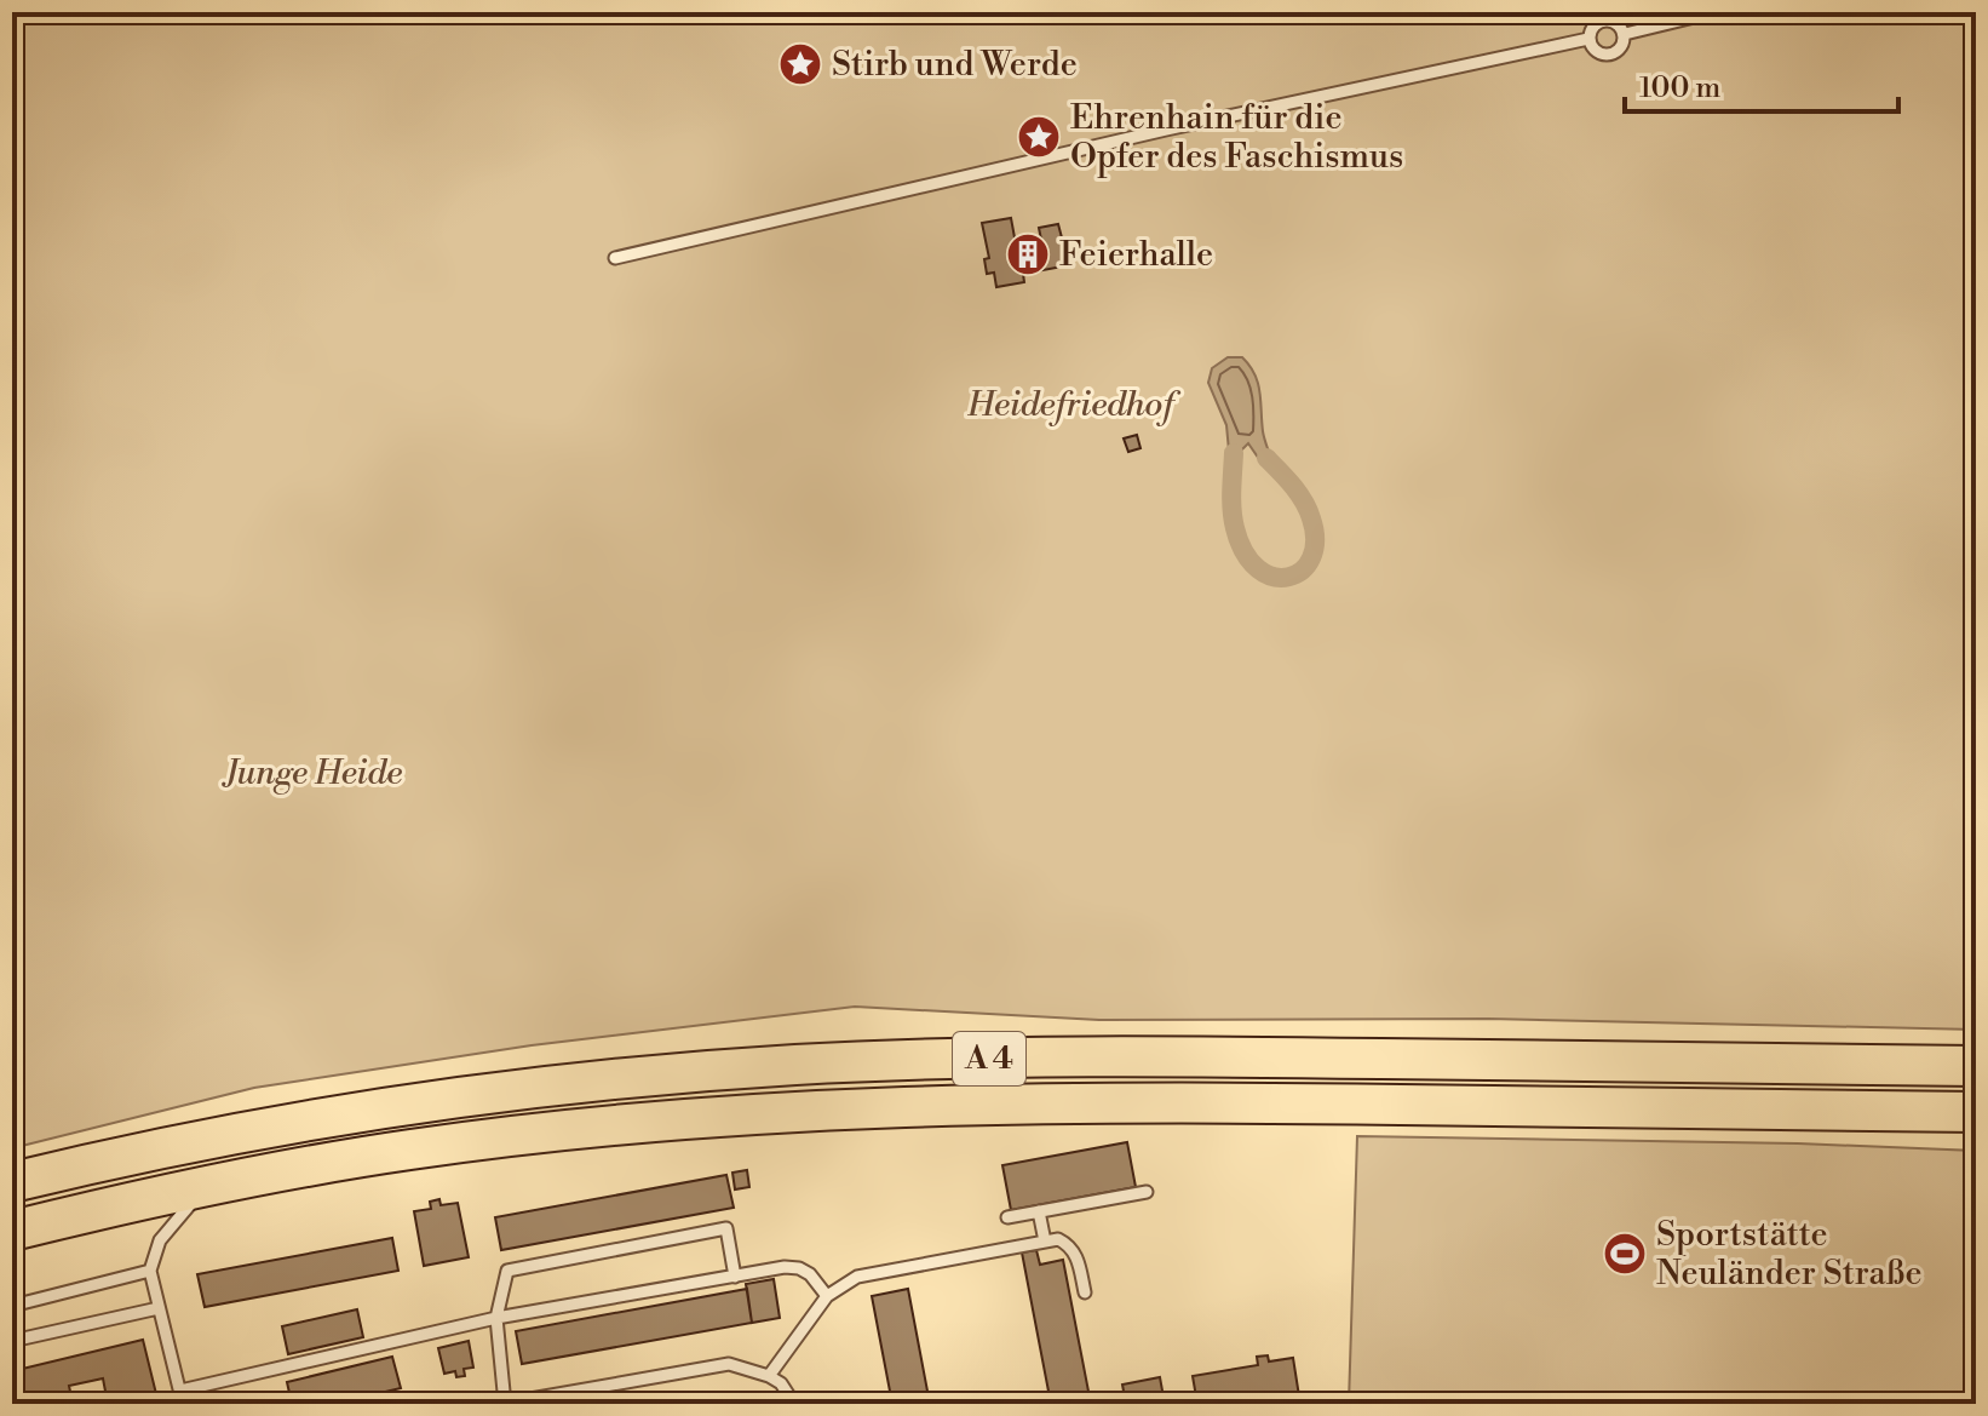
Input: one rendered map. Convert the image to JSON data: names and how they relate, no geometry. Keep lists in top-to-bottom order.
{
  "streets": {
    "highway": ["A 4"]
  },
  "parks": ["Heidefriedhof", "Junge Heide"],
  "places": {
    "place": ["Stirb und Werde", "Ehrenhain für die Opfer des Faschismus"],
    "building": ["Feierhalle"],
    "sports": ["Sportstätte Neuländer Straße"]
  },
  "scale_bar": "100 m"
}
